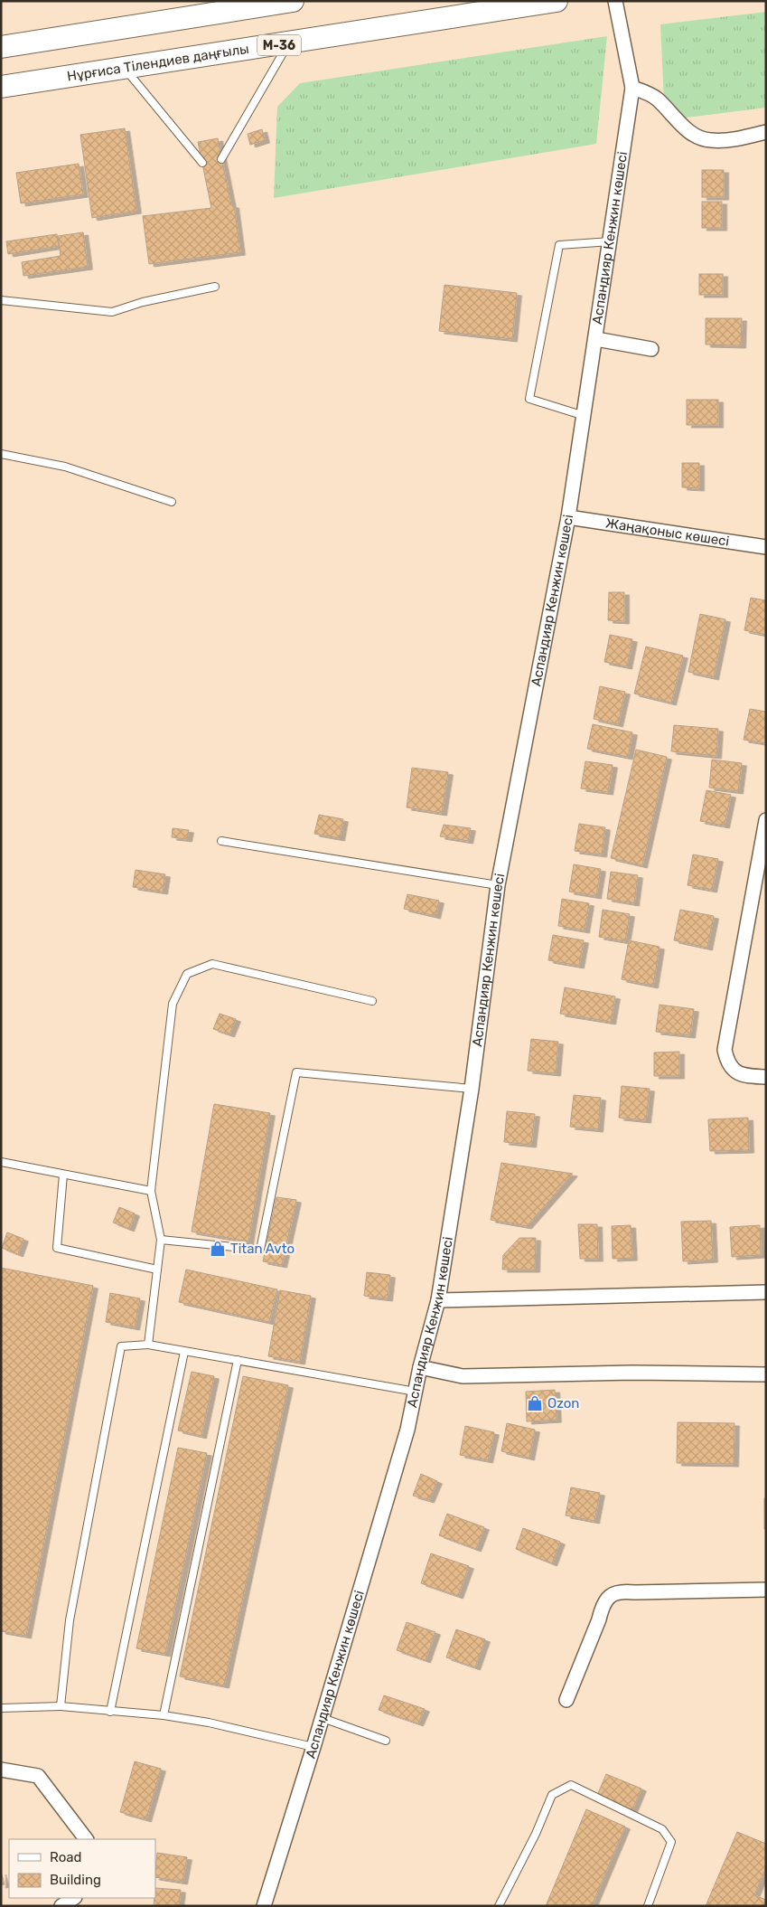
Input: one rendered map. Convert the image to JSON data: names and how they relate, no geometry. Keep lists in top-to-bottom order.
{
  "streets": {
    "main road": ["M-36", "Нұрғиса Тілендиев даңғылы"],
    "street": ["Аспандияр Кенжин көшесі", "Жаңақоныс көшесі"]
  },
  "crossings": [
    ["Аспандияр Кенжин көшесі", "Жаңақоныс көшесі"]
  ],
  "places": {
    "shop": ["Titan Avto", "Ozon"]
  },
  "legend": ["Road", "Building"]
}
